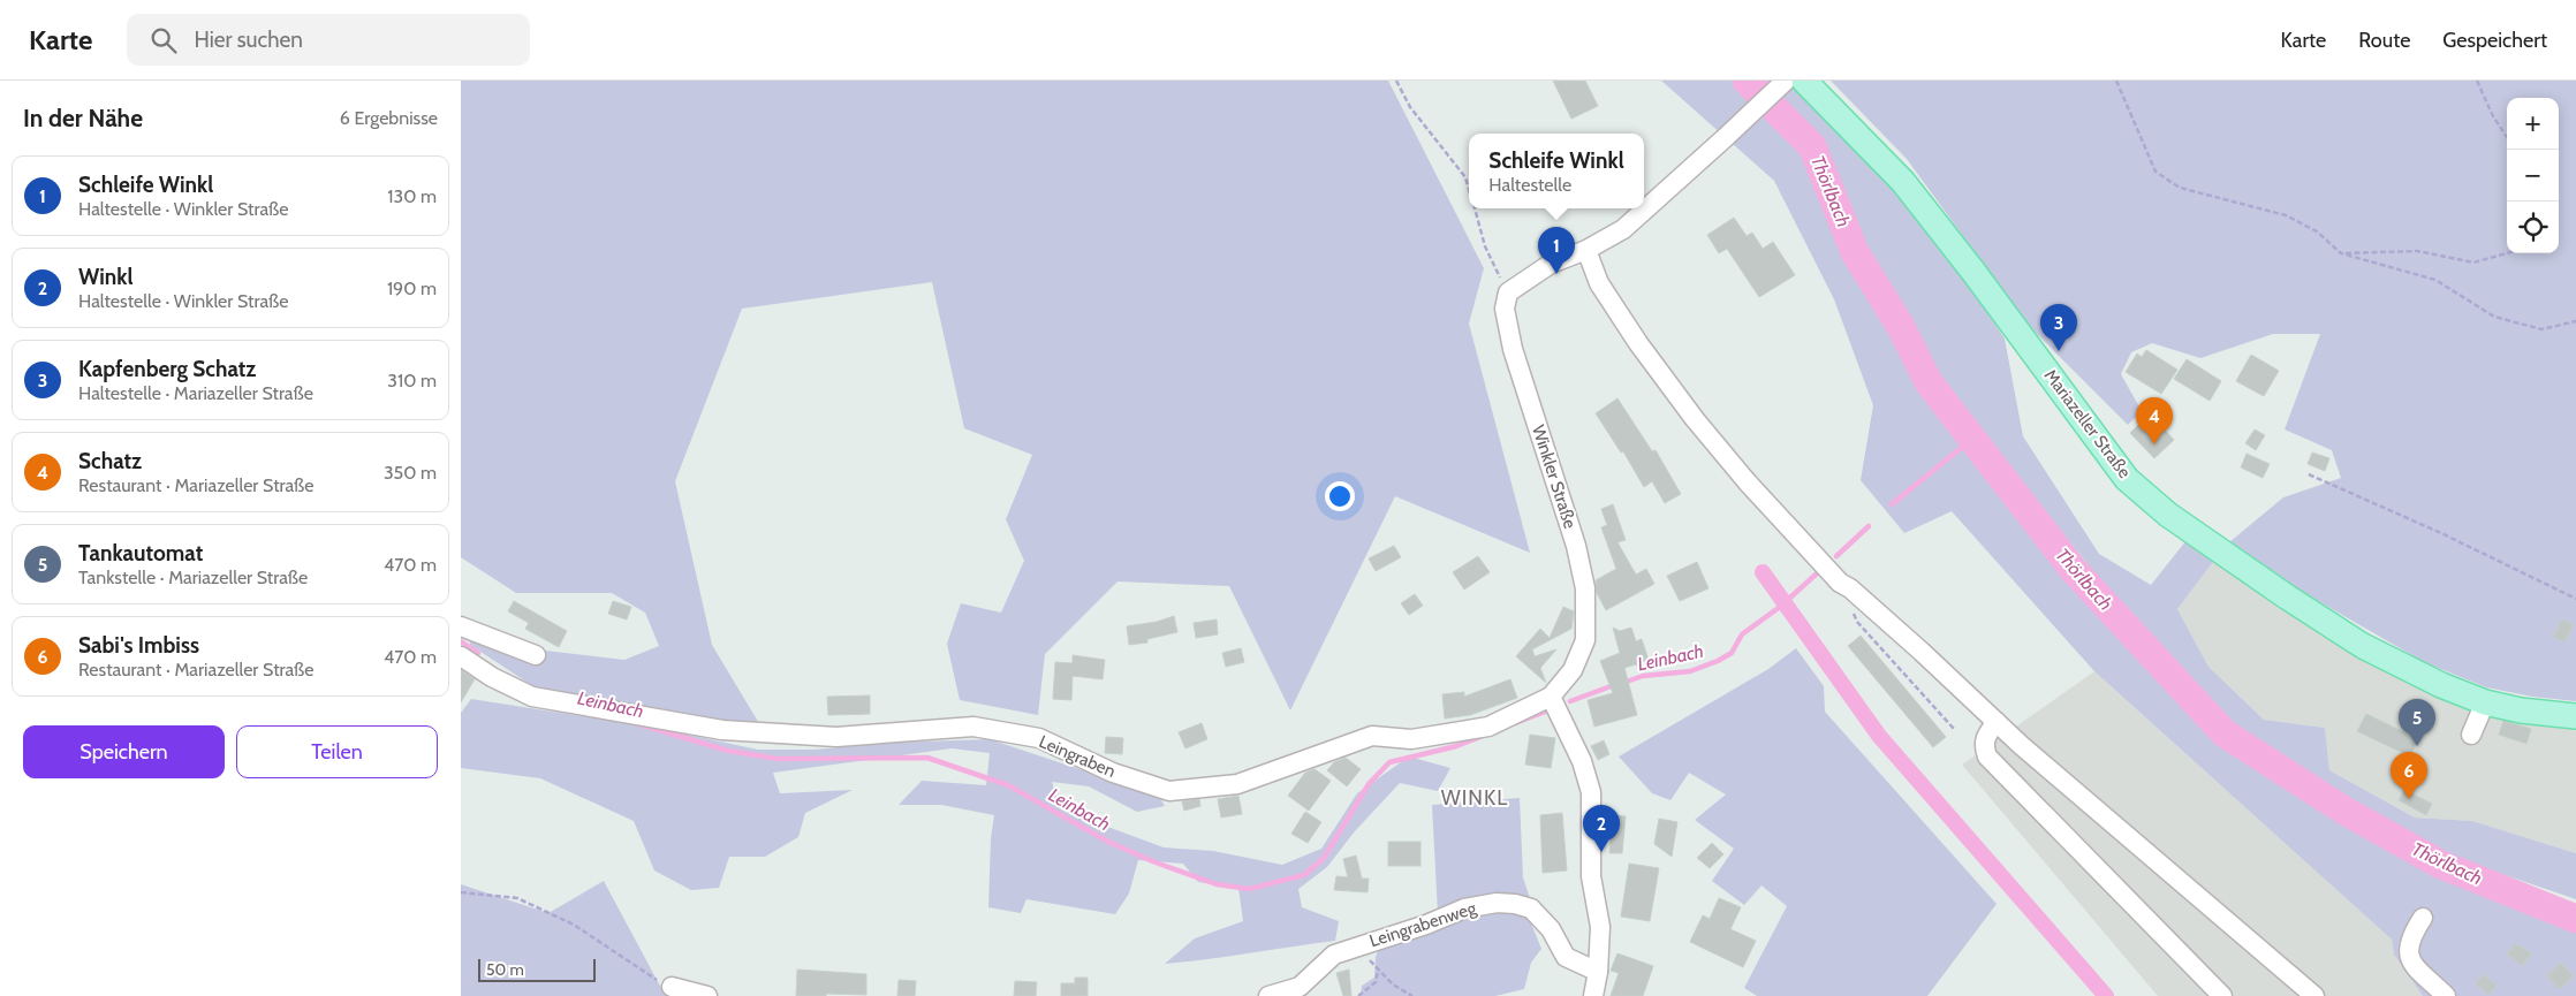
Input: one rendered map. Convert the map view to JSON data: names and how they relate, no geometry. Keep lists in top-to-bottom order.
{
  "streets": {
    "main road": ["Mariazeller Straße"],
    "street": ["Winkler Straße", "Leingraben", "Leingrabenweg"]
  },
  "crossings": [
    ["Winkler Straße", "Leingraben"]
  ],
  "districts": ["WINKL"],
  "water": ["Thörlbach", "Leinbach"],
  "scale_bar": "50 m",
  "page": {
    "header": "Karte",
    "search": "Hier suchen",
    "nav": ["Karte", "Route", "Gespeichert"],
    "heading": ["In der Nähe", "6 Ergebnisse"],
    "map_buttons": ["+", "−"],
    "popup": ["Schleife Winkl", "Haltestelle"],
    "list": [
      {
        "mark": "1",
        "name": "Schleife Winkl",
        "note": "Haltestelle · Winkler Straße",
        "value": "130 m"
      },
      {
        "mark": "2",
        "name": "Winkl",
        "note": "Haltestelle · Winkler Straße",
        "value": "190 m"
      },
      {
        "mark": "3",
        "name": "Kapfenberg Schatz",
        "note": "Haltestelle · Mariazeller Straße",
        "value": "310 m"
      },
      {
        "mark": "4",
        "name": "Schatz",
        "note": "Restaurant · Mariazeller Straße",
        "value": "350 m"
      },
      {
        "mark": "5",
        "name": "Tankautomat",
        "note": "Tankstelle · Mariazeller Straße",
        "value": "470 m"
      },
      {
        "mark": "6",
        "name": "Sabi's Imbiss",
        "note": "Restaurant · Mariazeller Straße",
        "value": "470 m"
      }
    ],
    "pins": [
      "1",
      "3",
      "4",
      "5",
      "6",
      "2"
    ],
    "buttons": ["Speichern", "Teilen"],
    "scale": "50 m"
  }
}
